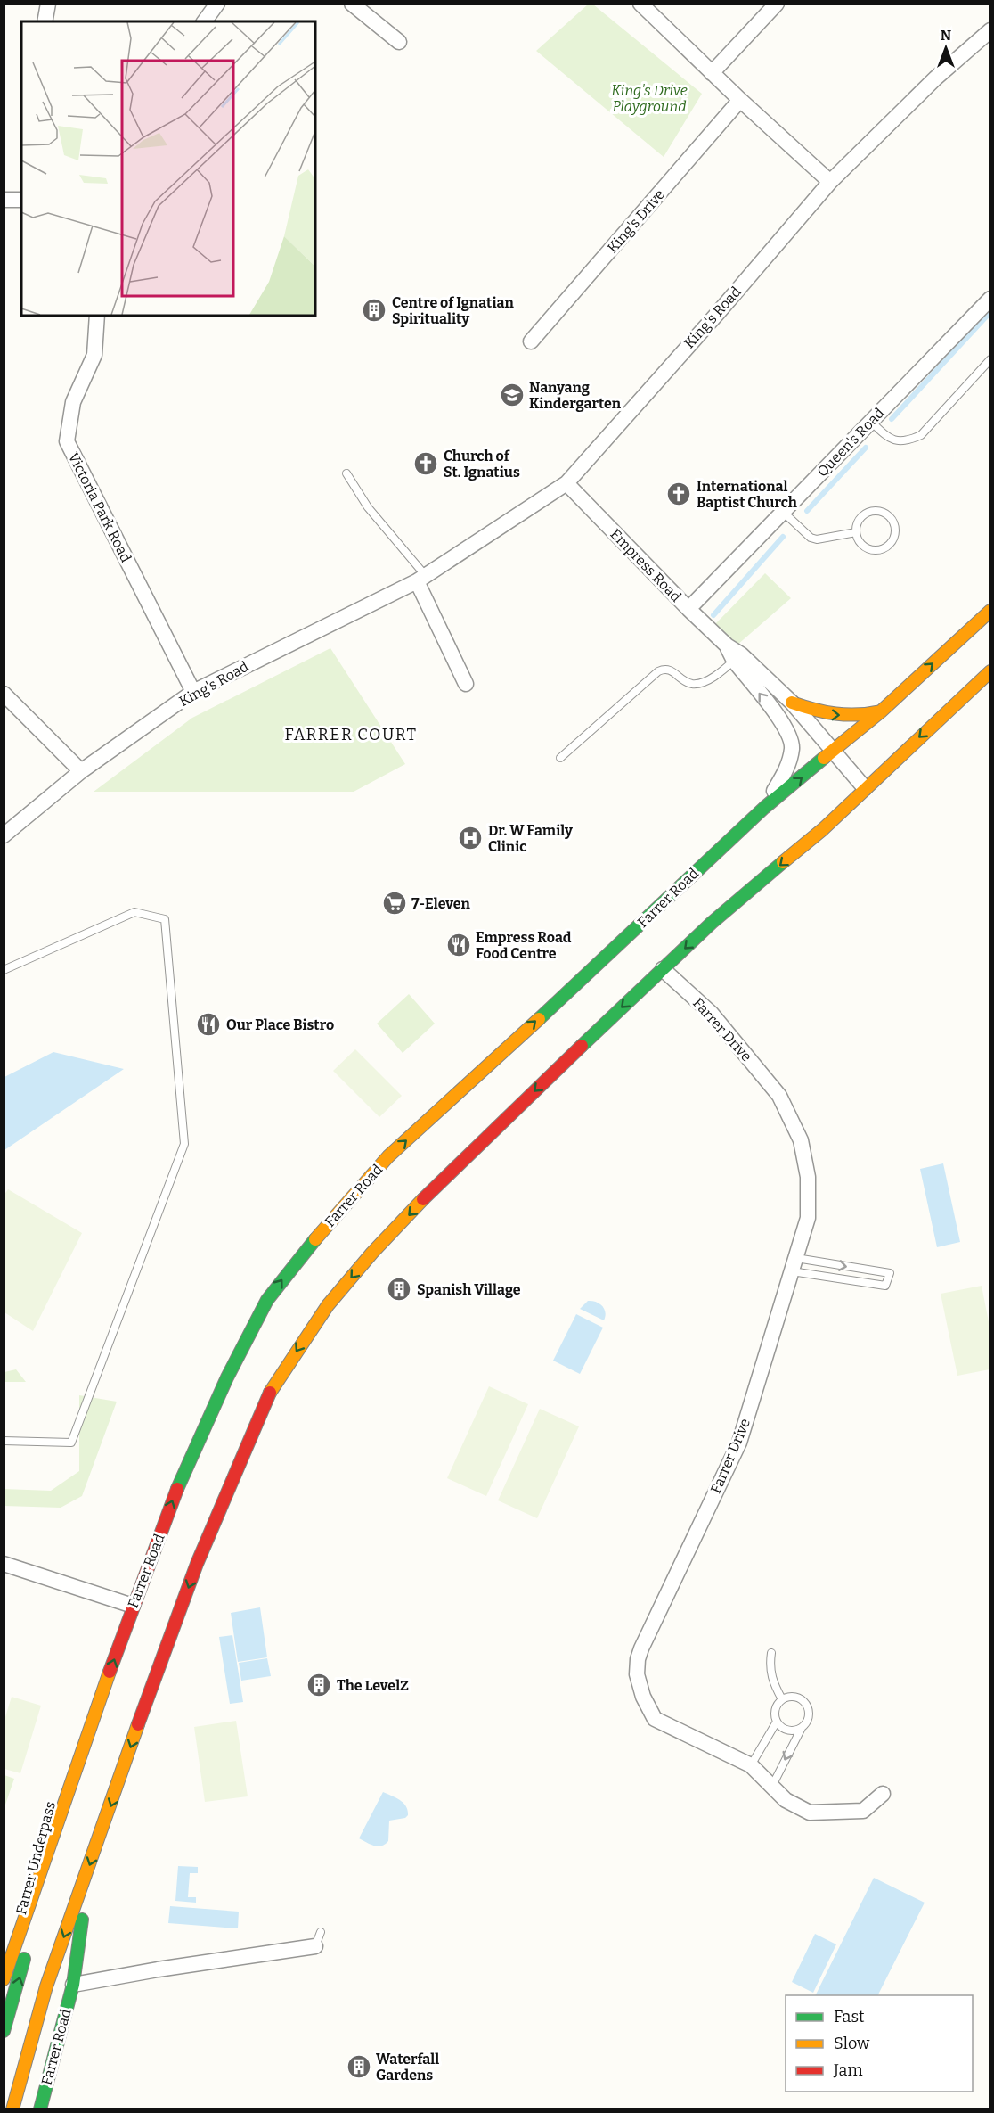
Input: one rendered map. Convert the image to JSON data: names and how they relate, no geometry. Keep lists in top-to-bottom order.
{
  "streets": {
    "highway": ["Farrer Road", "Farrer Underpass"],
    "street": [
      "King's Drive",
      "King's Road",
      "Queen's Road",
      "Victoria Park Road",
      "Empress Road",
      "Farrer Drive"
    ]
  },
  "crossings": [
    ["King's Road", "Victoria Park Road"],
    ["King's Road", "Empress Road"],
    ["Queen's Road", "Empress Road"],
    ["Empress Road", "Farrer Road"],
    ["Farrer Road", "Farrer Drive"],
    ["Farrer Road", "Farrer Underpass"]
  ],
  "districts": ["FARRER COURT"],
  "parks": ["King's Drive Playground"],
  "places": {
    "building": [
      "Centre of Ignatian Spirituality",
      "Spanish Village",
      "The LevelZ",
      "Waterfall Gardens"
    ],
    "school or university": ["Nanyang Kindergarten"],
    "church": ["Church of St. Ignatius", "International Baptist Church"],
    "hospital": ["Dr. W Family Clinic"],
    "supermarket": ["7-Eleven"],
    "restaurant": ["Empress Road Food Centre", "Our Place Bistro"]
  },
  "legend": ["Fast", "Slow", "Jam"],
  "north": "top"
}
